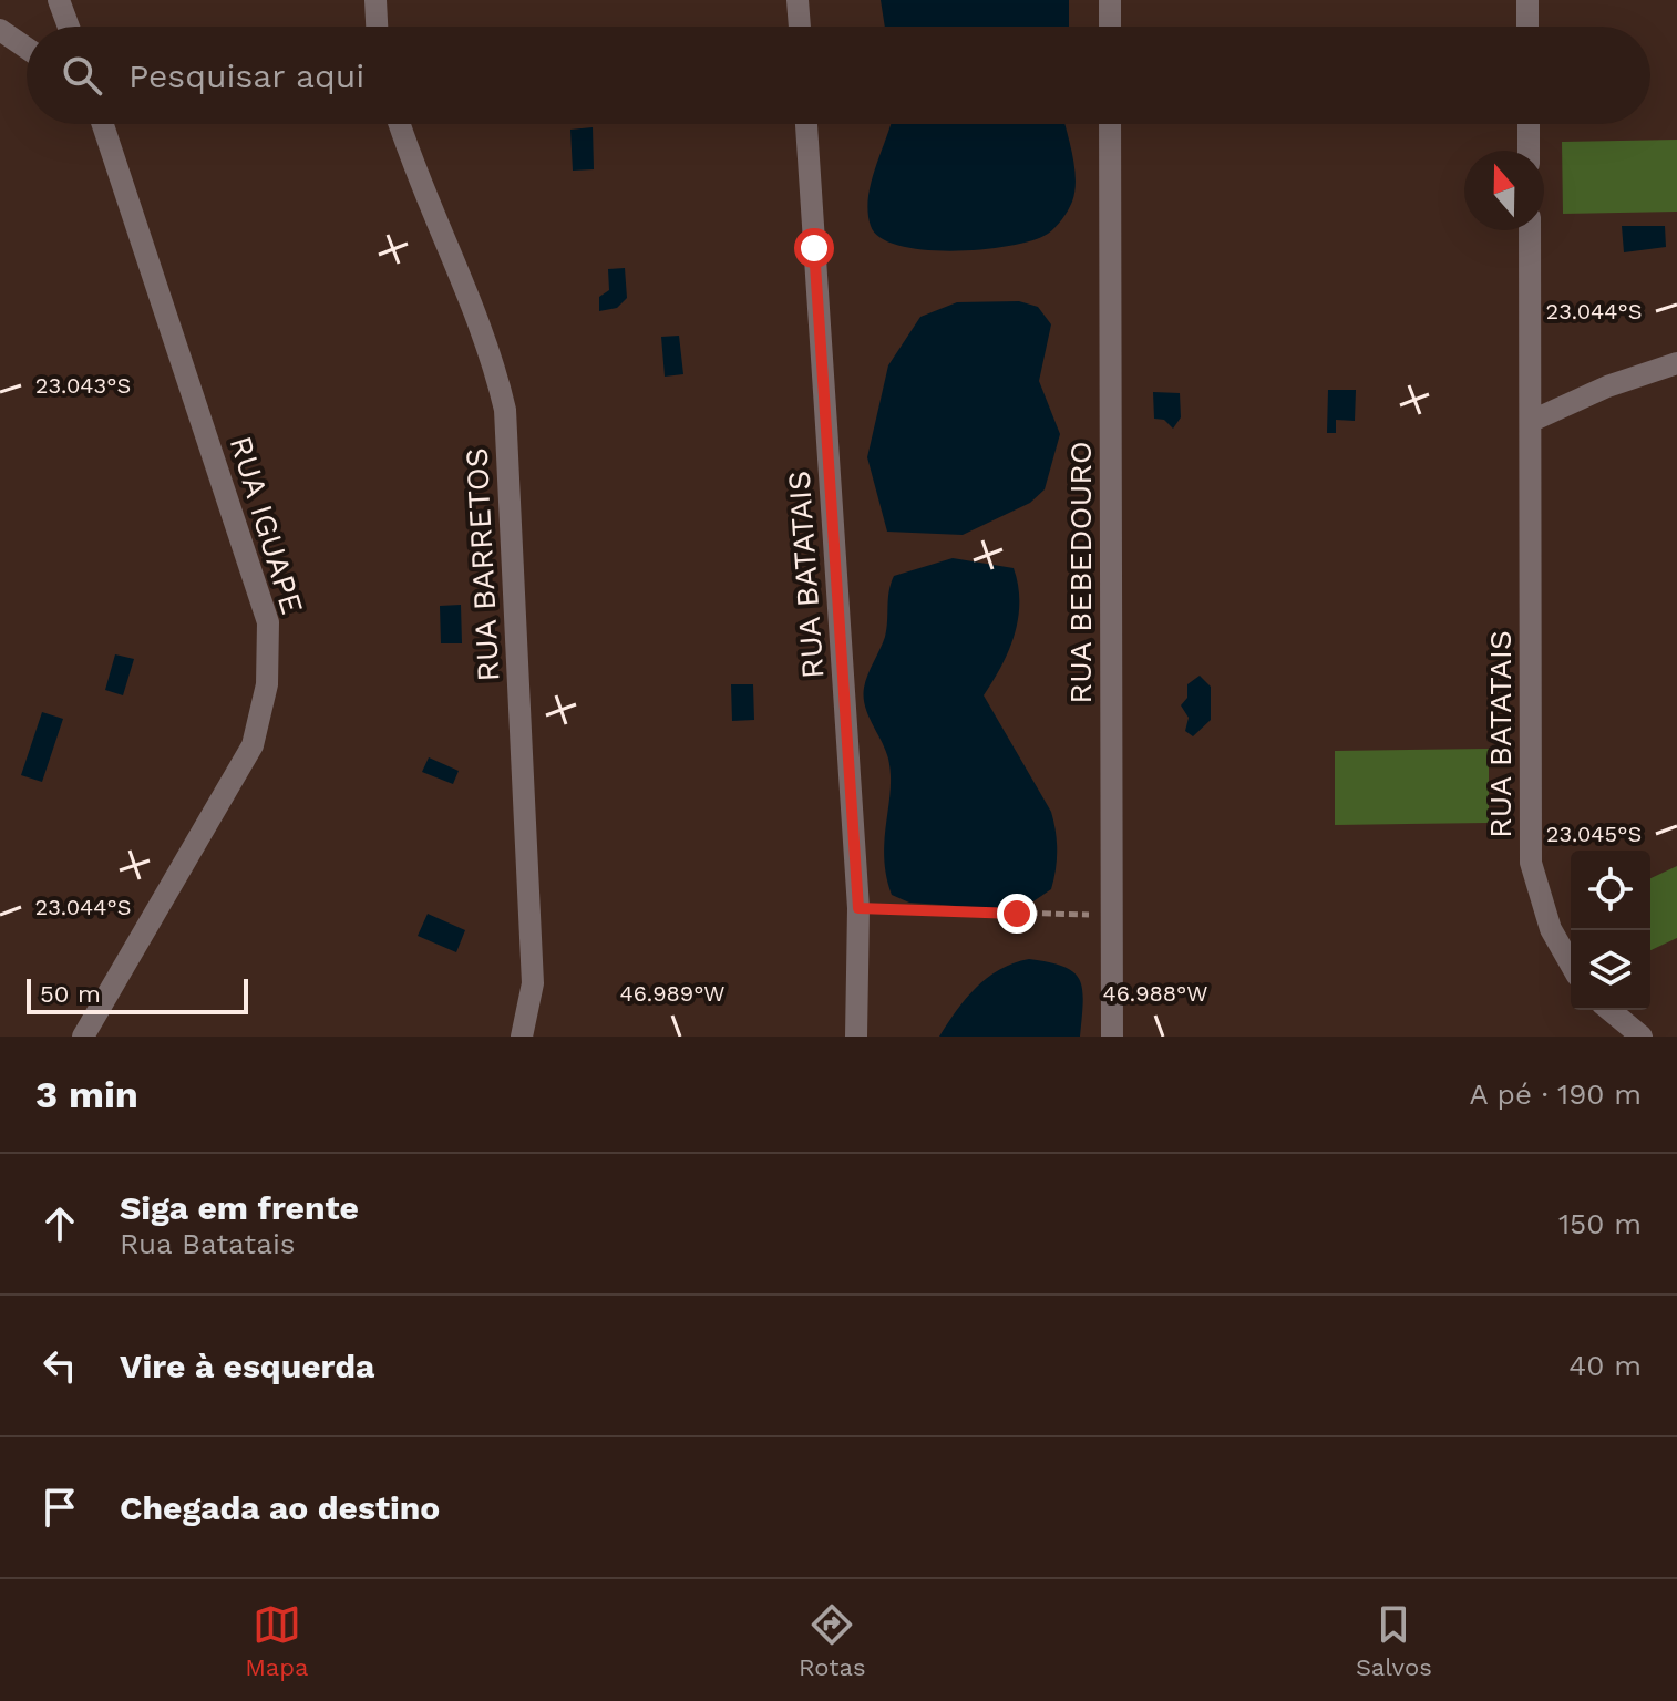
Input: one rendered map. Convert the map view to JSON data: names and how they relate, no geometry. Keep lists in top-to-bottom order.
{
  "streets": {
    "street": [
      "RUA IGUAPE",
      "RUA BARRETOS",
      "RUA BEBEDOURO",
      "RUA BATATAIS"
    ]
  },
  "scale_bar": "50 m",
  "north": "top",
  "page": {
    "search": "Pesquisar aqui",
    "scale": "50 m",
    "heading": ["3 min", "A pé · 190 m"],
    "list": [
      ["Siga em frente", "Rua Batatais", "150 m"],
      ["Vire à esquerda", "40 m"],
      "Chegada ao destino"
    ],
    "nav": ["Mapa", "Rotas", "Salvos"]
  },
  "coordinates": [
    "23.044°S",
    "23.043°S",
    "23.045°S",
    "46.989°W",
    "46.988°W"
  ]
}
